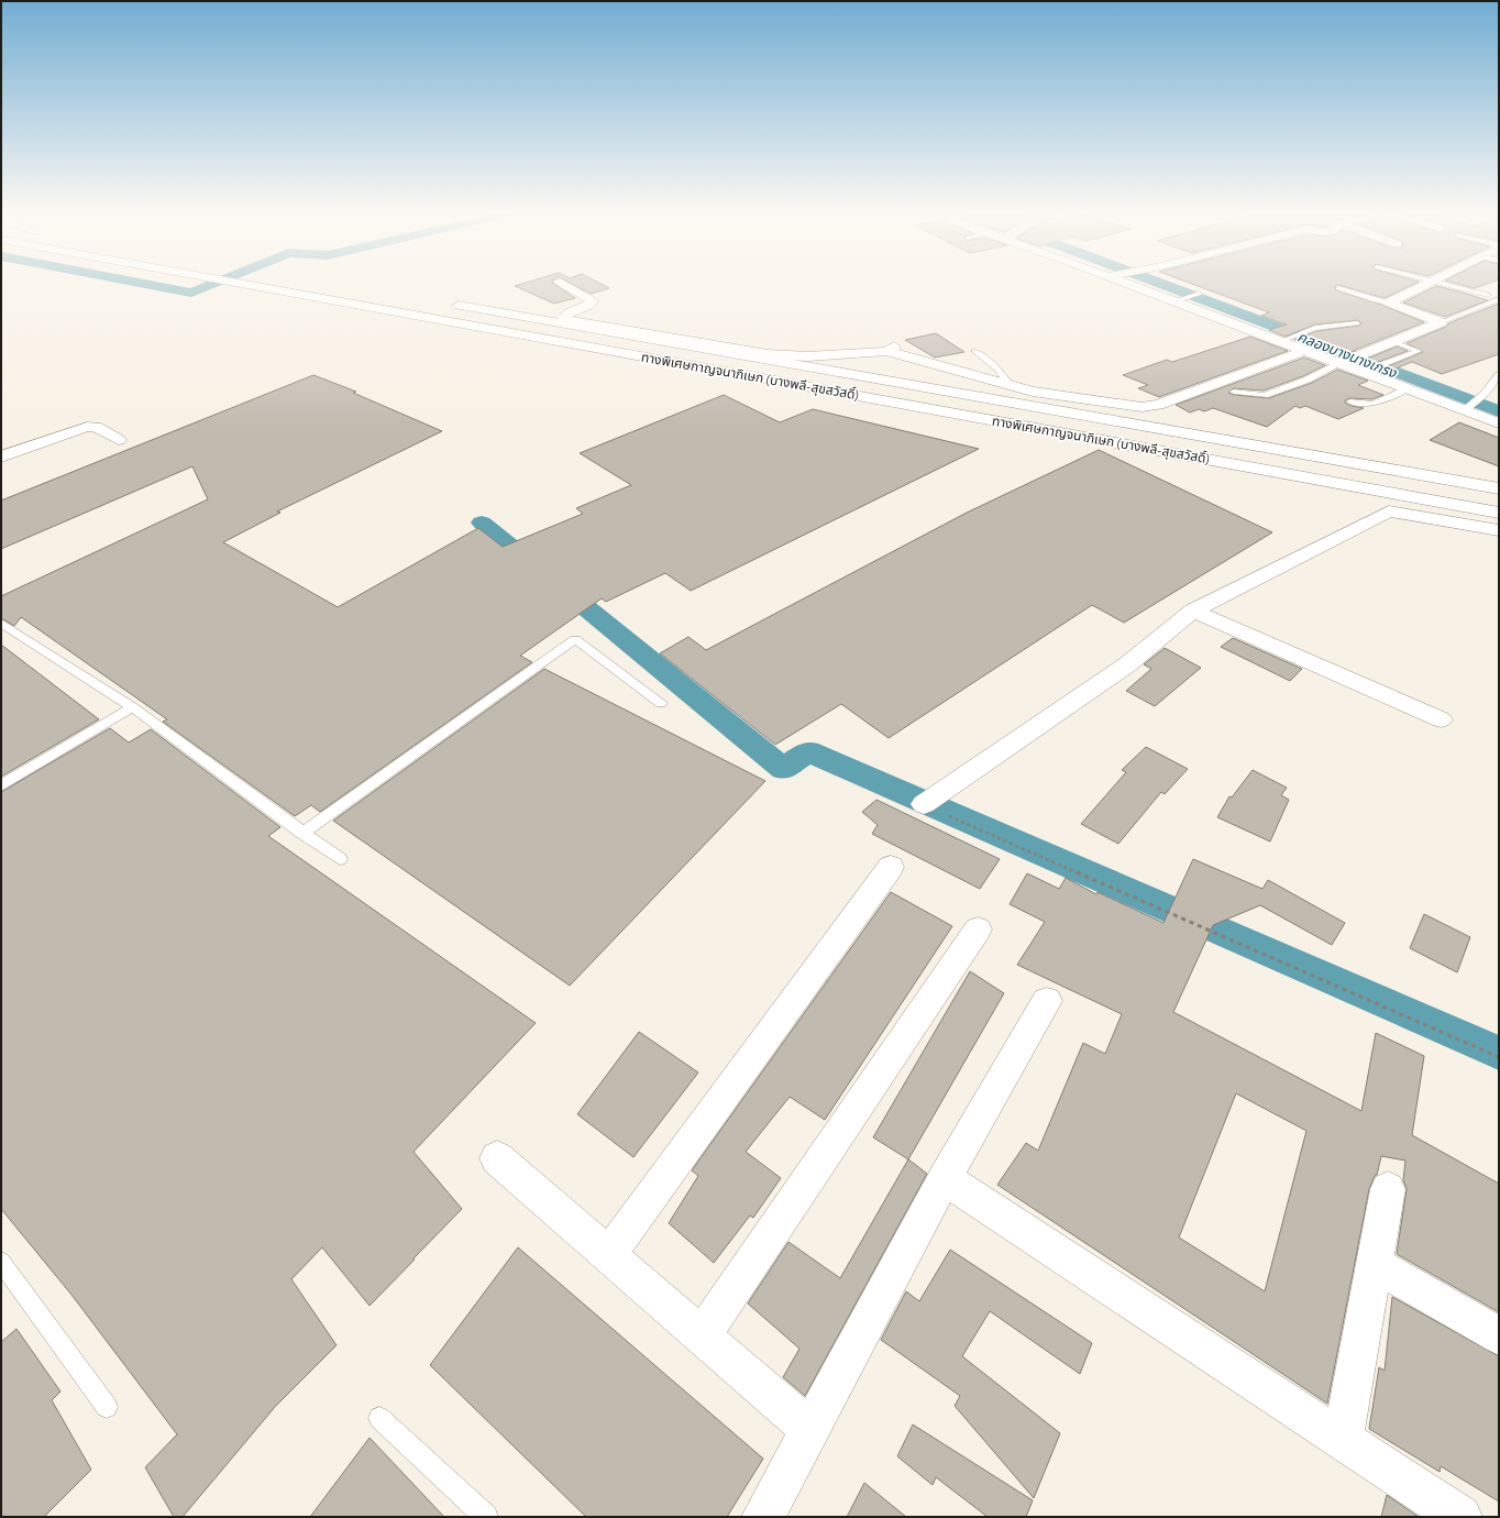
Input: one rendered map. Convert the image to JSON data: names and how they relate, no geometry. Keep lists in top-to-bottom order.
{
  "streets": {
    "main road": ["ทางพิเศษกาญจนาภิเษก (บางพลี-สุขสวัสดิ์)"]
  },
  "water": ["คลองบางนางเกรง"]
}
